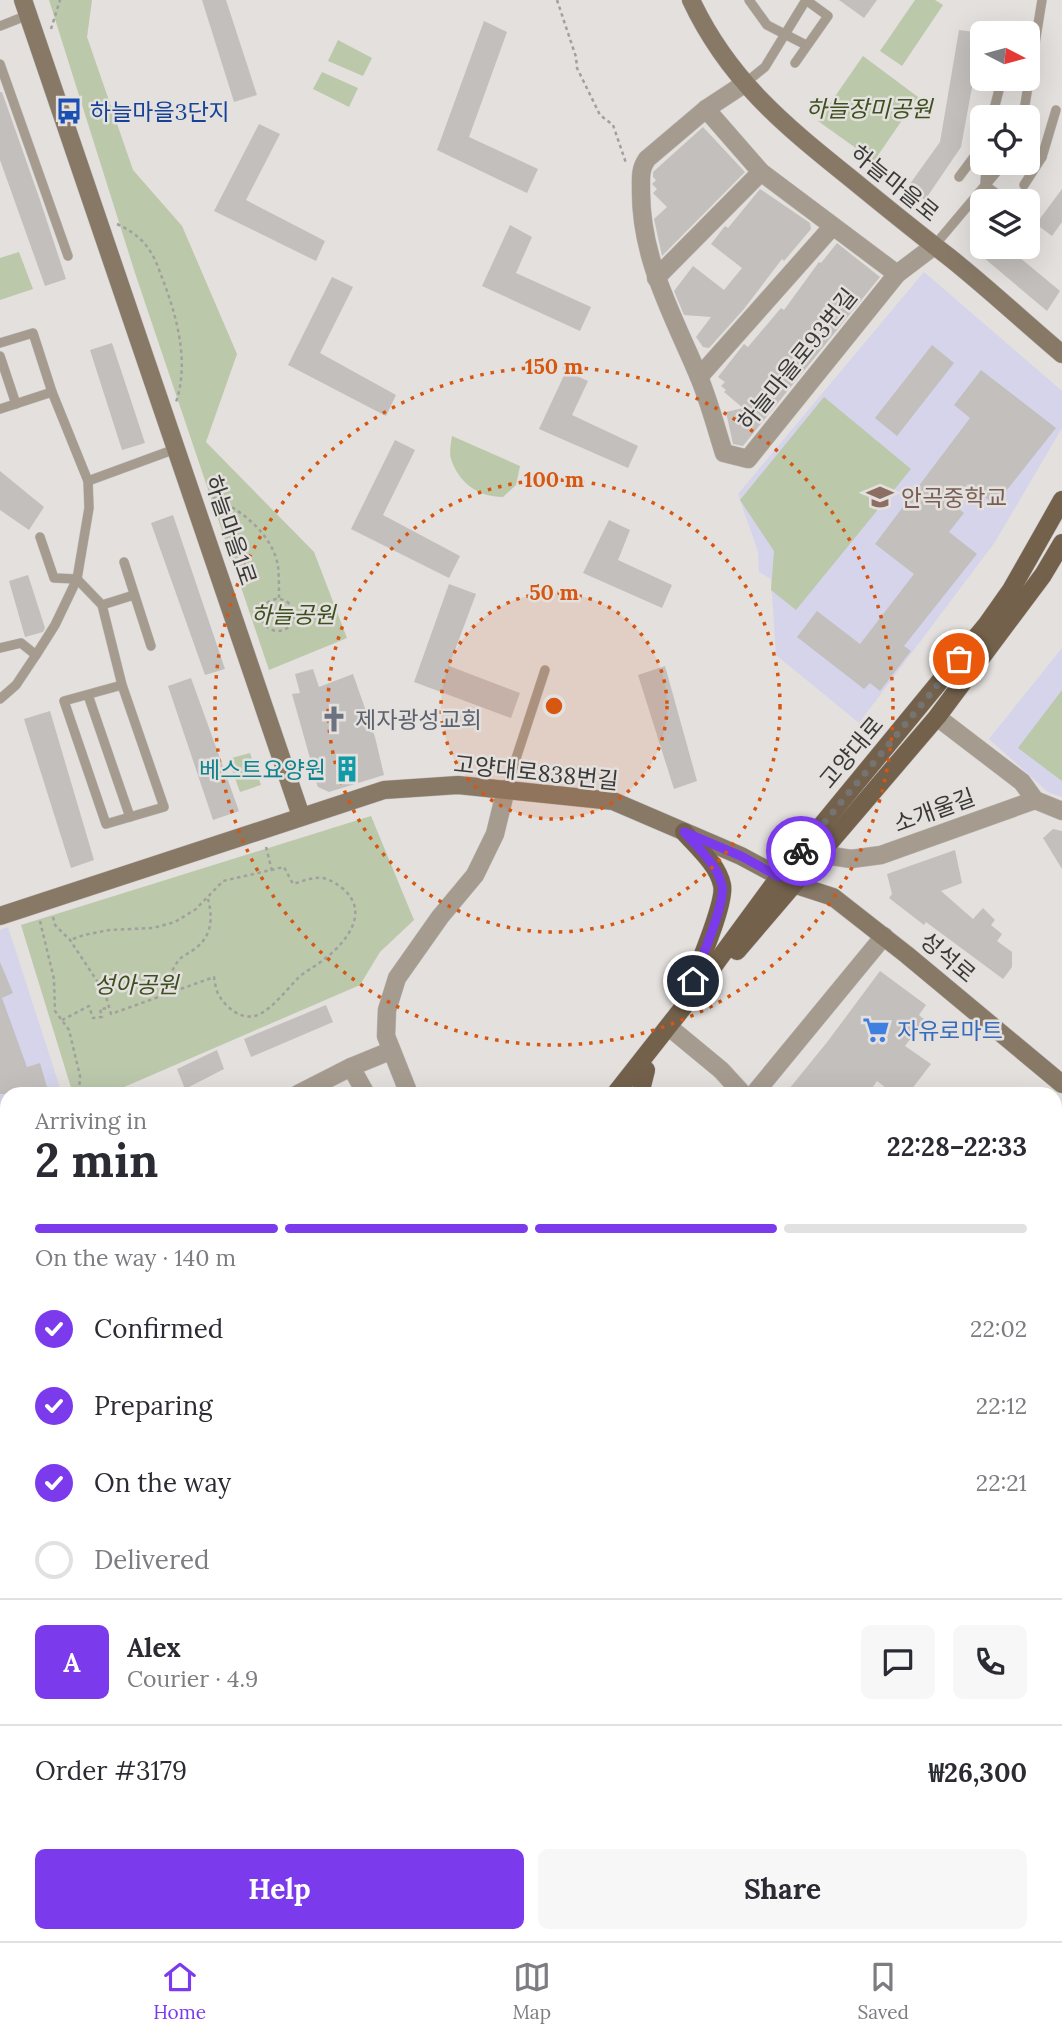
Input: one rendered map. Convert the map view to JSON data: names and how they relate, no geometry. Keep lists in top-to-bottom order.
{
  "streets": {
    "main road": ["고양대로"],
    "street": [
      "하늘마을로",
      "하늘마을로93번길",
      "하늘마을1로",
      "고양대로838번길",
      "소개울길",
      "성석로"
    ]
  },
  "crossings": [
    ["하늘마을로", "하늘마을로93번길"],
    ["하늘마을1로", "고양대로838번길"],
    ["고양대로", "고양대로838번길"],
    ["고양대로", "소개울길"],
    ["고양대로", "성석로"],
    ["고양대로838번길", "성석로"]
  ],
  "parks": ["하늘장미공원", "하늘공원", "성아공원"],
  "places": {
    "bus stop": ["하늘마을3단지"],
    "school or university": ["안곡중학교"],
    "church": ["제자광성교회"],
    "building": ["베스트요양원"],
    "supermarket": ["자유로마트"]
  },
  "north": "right",
  "page": {
    "heading": ["2 min", "Arriving in", "22:28–22:33"],
    "panel": [
      "Alex",
      "Courier · 4.9",
      "Order #3179",
      "₩26,300"
    ],
    "bar": "On the way · 140 m",
    "list": [
      ["Confirmed", "22:02"],
      ["Preparing", "22:12"],
      ["On the way", "22:21"],
      "Delivered"
    ],
    "round": "A",
    "buttons": ["Help", "Share"],
    "tabs": ["Home", "Map", "Saved"]
  },
  "rings": ["150 m", "100 m", "50 m"]
}
